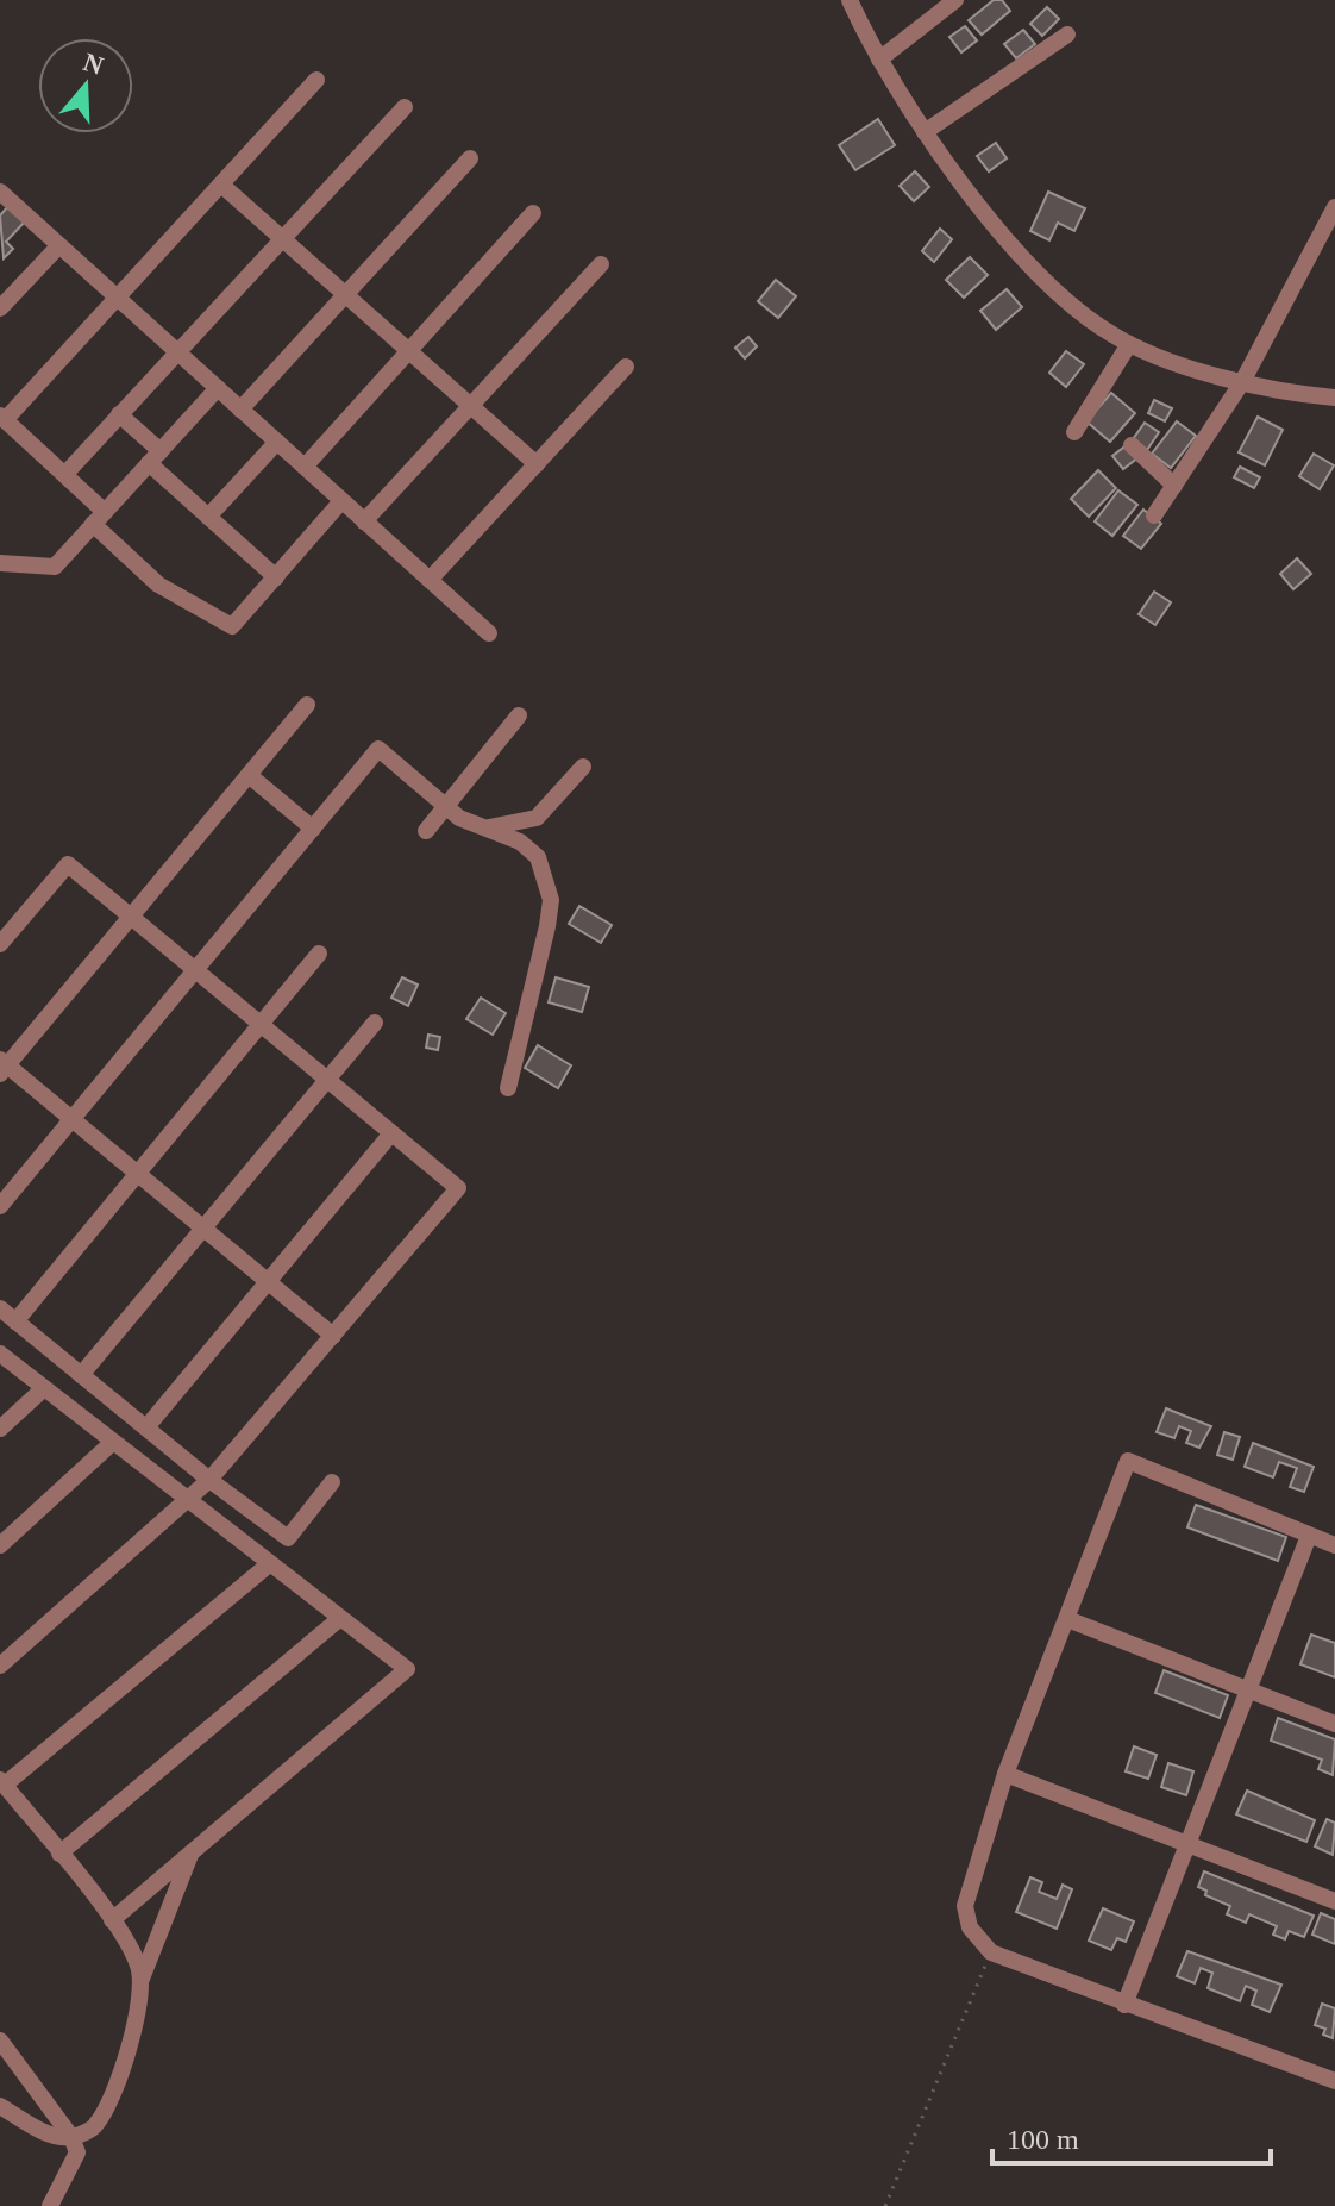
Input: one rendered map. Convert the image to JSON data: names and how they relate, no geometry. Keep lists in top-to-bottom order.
{
  "scale_bar": "100 m",
  "north": "top"
}
